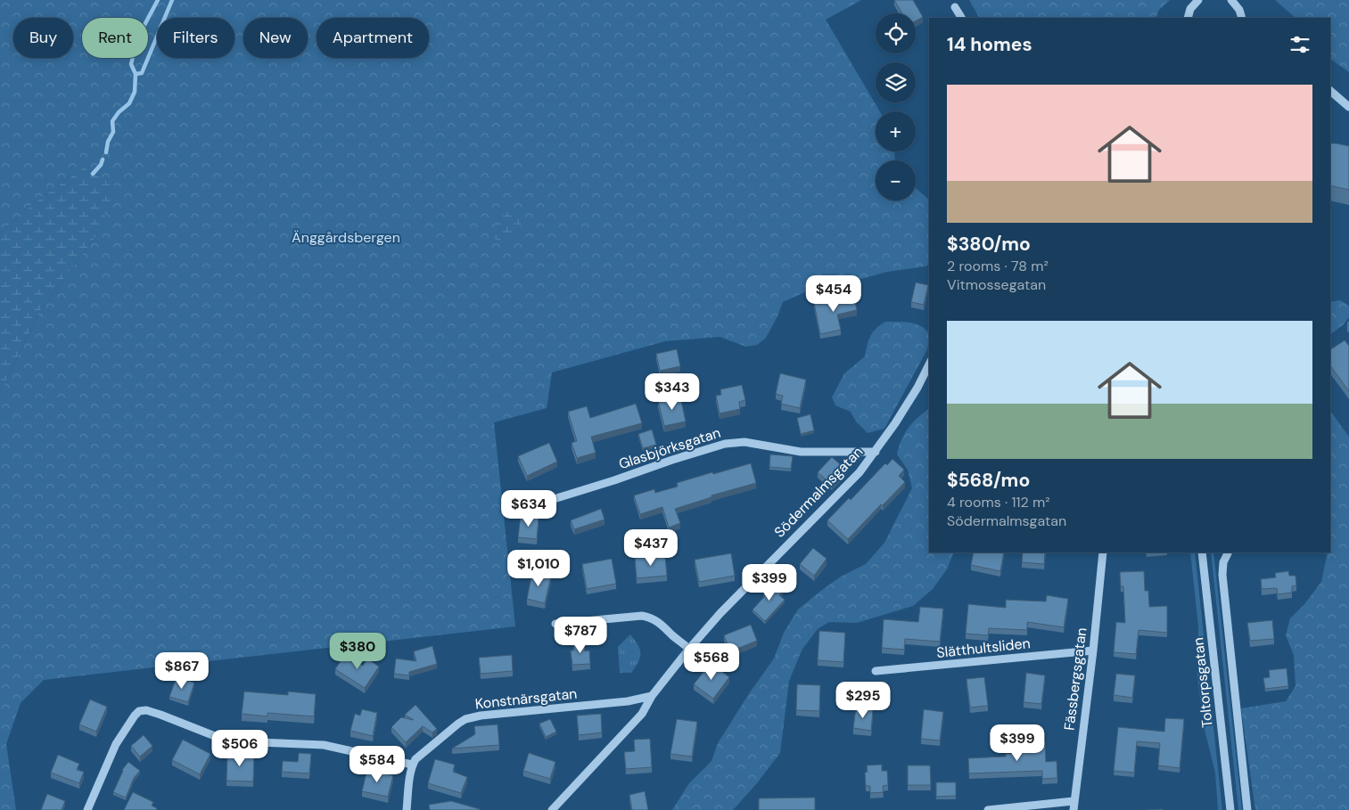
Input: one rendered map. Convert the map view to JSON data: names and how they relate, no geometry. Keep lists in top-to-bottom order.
{
  "streets": {
    "street": [
      "Glasbjörksgatan",
      "Södermalmsgatan",
      "Slätthultsliden",
      "Fässbergsgatan",
      "Toltorpsgatan",
      "Konstnärsgatan"
    ]
  },
  "crossings": [
    ["Glasbjörksgatan", "Södermalmsgatan"],
    ["Södermalmsgatan", "Konstnärsgatan"],
    ["Slätthultsliden", "Fässbergsgatan"]
  ],
  "parks": ["Änggårdsbergen"],
  "page": {
    "map_buttons": ["+", "−"],
    "chip": [
      "Buy",
      "Rent",
      "Filters",
      "New",
      "Apartment"
    ],
    "heading": "14 homes",
    "list": [
      {
        "name": "$380/mo",
        "note": "2 rooms · 78 m² · Vitmossegatan"
      },
      {
        "name": "$568/mo",
        "note": "4 rooms · 112 m² · Södermalmsgatan"
      }
    ],
    "price": [
      "$454",
      "$343",
      "$634",
      "$437",
      "$1,010",
      "$399",
      "$787",
      "$380",
      "$568",
      "$867",
      "$295",
      "$399",
      "$506",
      "$584"
    ]
  }
}
